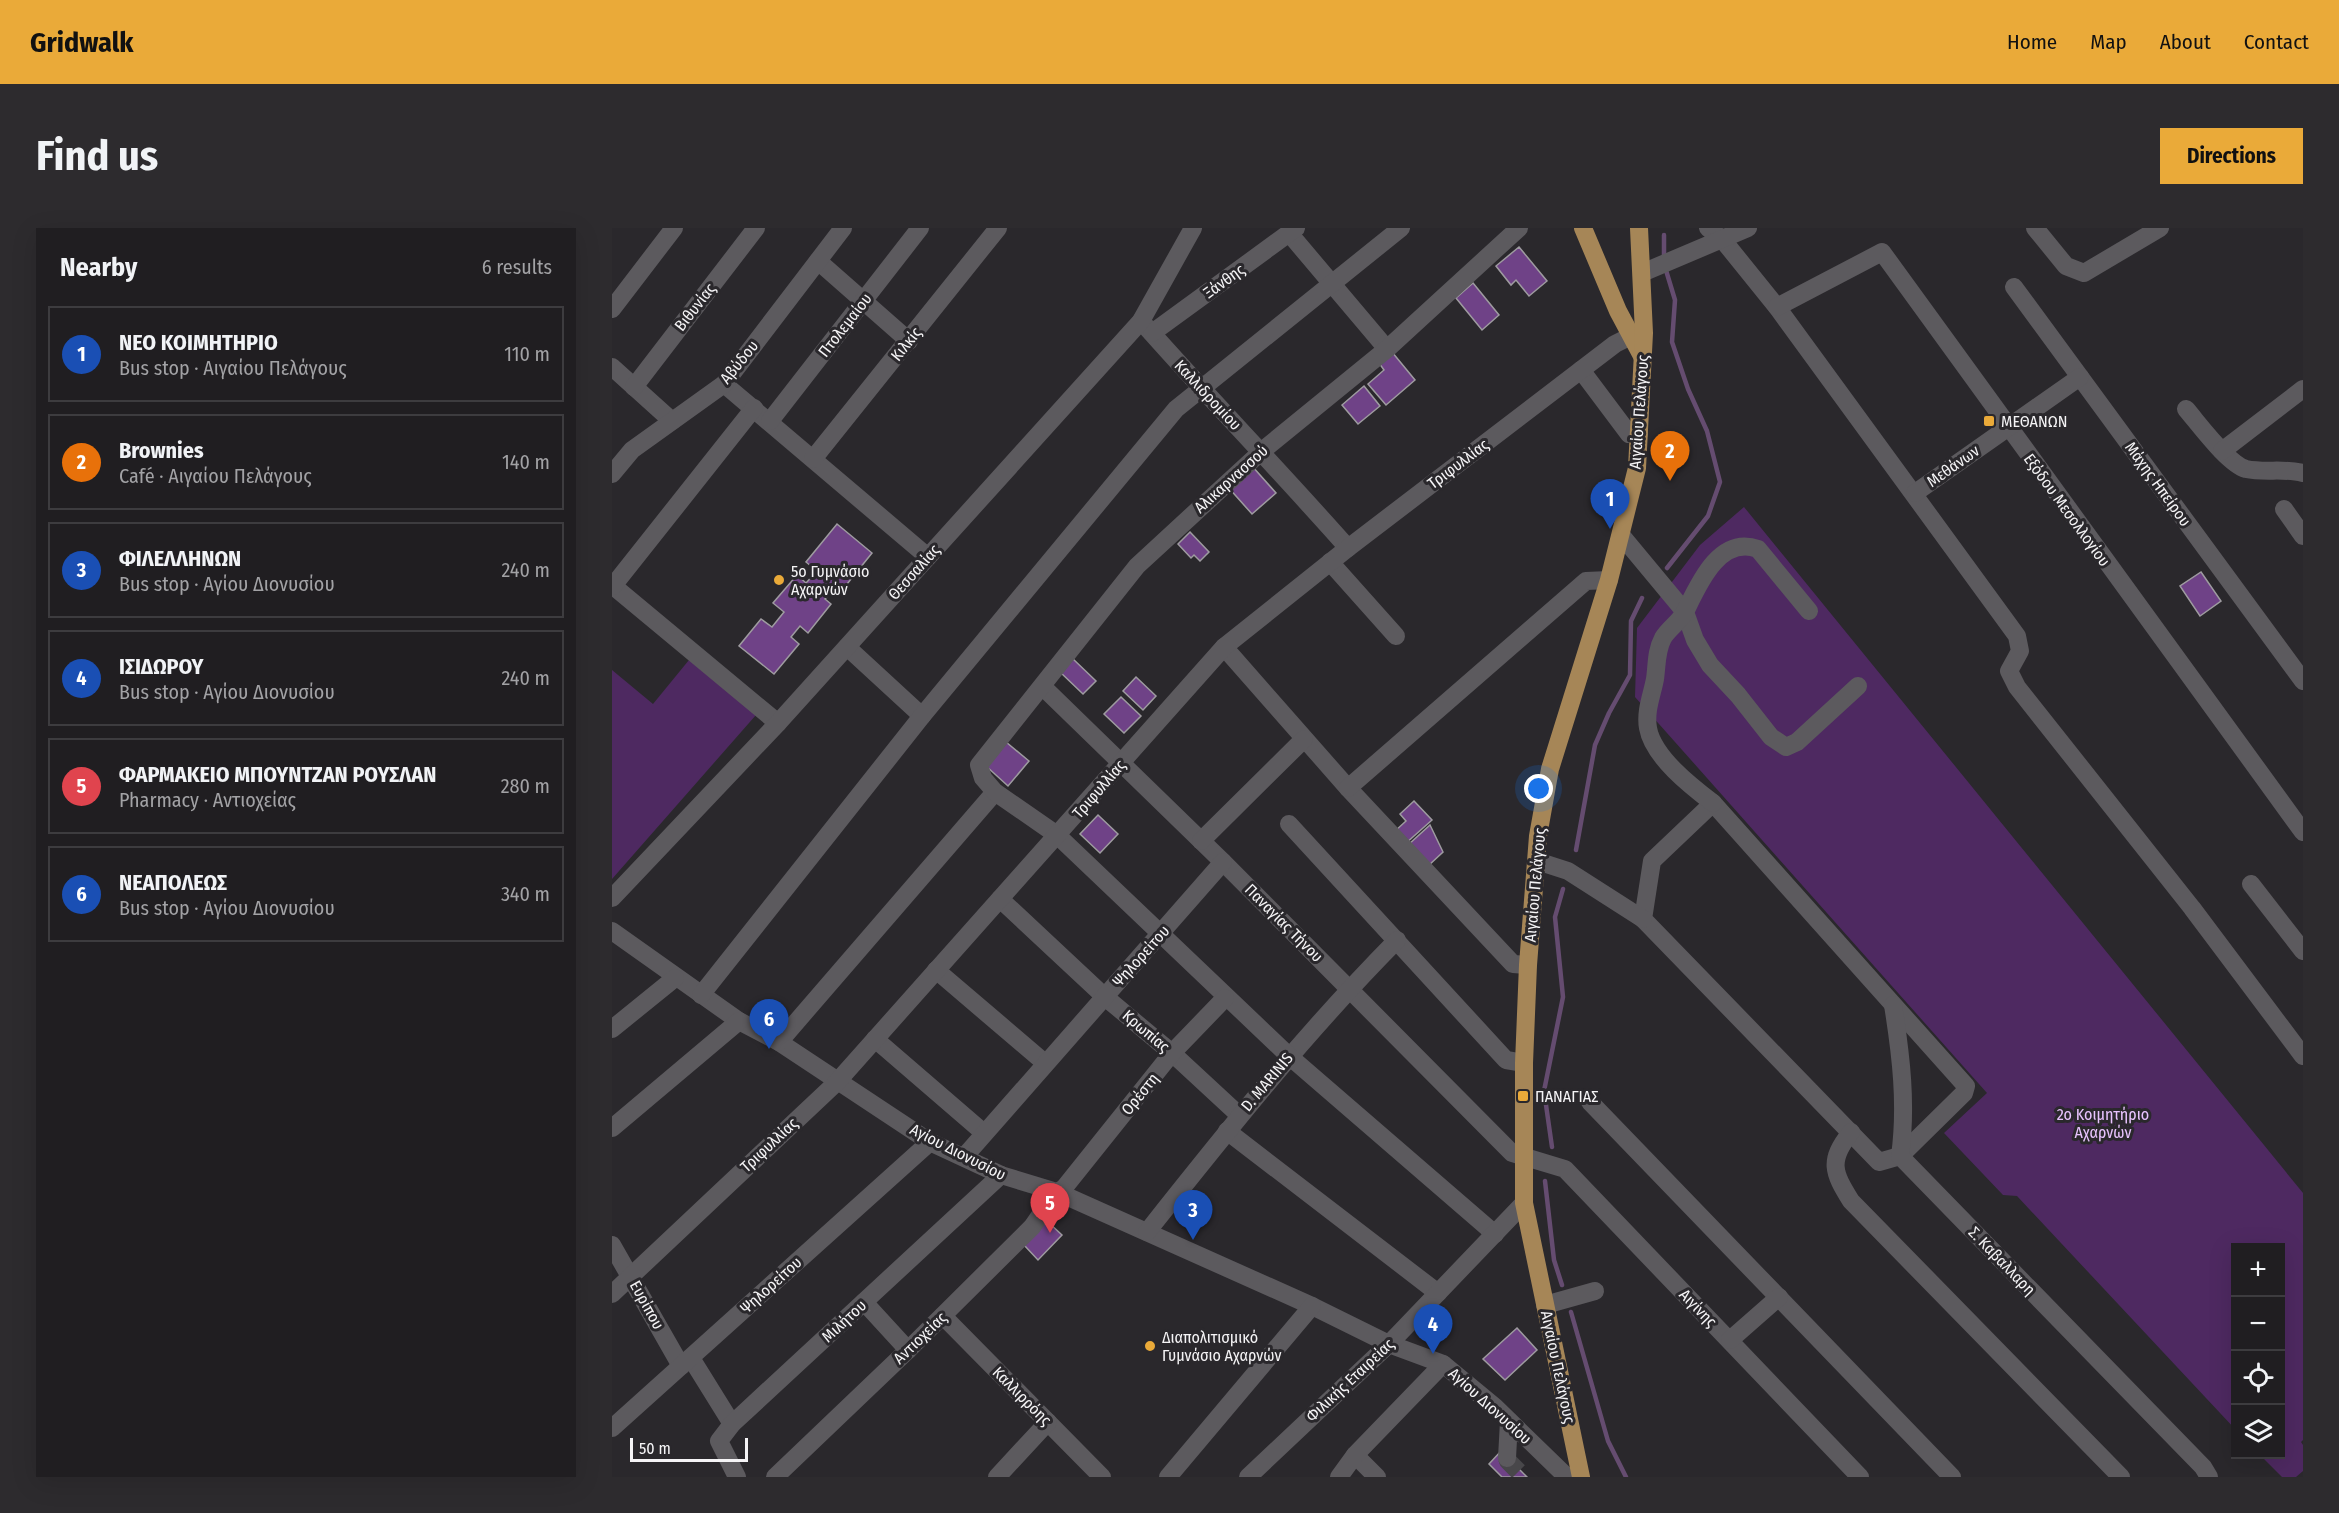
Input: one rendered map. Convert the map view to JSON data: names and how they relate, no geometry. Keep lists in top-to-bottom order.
{
  "streets": {
    "main road": ["Αιγαίου Πελάγους"],
    "street": [
      "Ξάνθης",
      "Βιθυνίας",
      "Πτολεμαίου",
      "Κιλκίς",
      "Αβύδου",
      "Καλλιδρομίου",
      "Τριφυλλίας",
      "Μεθάνων",
      "Αλικαρνασσού",
      "Μάχης Ηπείρου",
      "Εξόδου Μεσολλογίου",
      "Θεσσαλίας",
      "Παναγίας Τήνου",
      "Ψηλορείτου",
      "Κρωπίας",
      "D. MARINIS",
      "Ορέστη",
      "Αγίου Διονυσίου",
      "Σ. Καβαλλαρη",
      "Ευρίπου",
      "Αιγίνης",
      "Μιλήτου",
      "Αντιοχείας",
      "Φιλικής Εταιρείας",
      "Καλλιρρόης"
    ]
  },
  "crossings": [
    ["Ξάνθης", "Καλλιδρομίου"],
    ["Ξάνθης", "Θεσσαλίας"],
    ["Καλλιδρομίου", "Τριφυλλίας"],
    ["Καλλιδρομίου", "Αλικαρνασσού"],
    ["Καλλιδρομίου", "Θεσσαλίας"],
    ["Αιγαίου Πελάγους", "Παναγίας Τήνου"],
    ["Αιγαίου Πελάγους", "Αιγίνης"],
    ["Αιγαίου Πελάγους", "Φιλικής Εταιρείας"],
    ["Τριφυλλίας", "Παναγίας Τήνου"],
    ["Τριφυλλίας", "Κρωπίας"],
    ["Τριφυλλίας", "Αγίου Διονυσίου"],
    ["Τριφυλλίας", "Ευρίπου"],
    ["Μεθάνων", "Μάχης Ηπείρου"],
    ["Μεθάνων", "Εξόδου Μεσολλογίου"],
    ["Αλικαρνασσού", "Παναγίας Τήνου"],
    ["Παναγίας Τήνου", "Ψηλορείτου"],
    ["Παναγίας Τήνου", "D. MARINIS"],
    ["Παναγίας Τήνου", "Αιγίνης"],
    ["Ψηλορείτου", "Κρωπίας"],
    ["Ψηλορείτου", "Αγίου Διονυσίου"],
    ["Ψηλορείτου", "Ευρίπου"],
    ["Κρωπίας", "D. MARINIS"],
    ["Κρωπίας", "Ορέστη"],
    ["D. MARINIS", "Αγίου Διονυσίου"],
    ["Ορέστη", "Αγίου Διονυσίου"],
    ["Ορέστη", "Αντιοχείας"],
    ["Αγίου Διονυσίου", "Μιλήτου"],
    ["Αγίου Διονυσίου", "Αντιοχείας"],
    ["Αγίου Διονυσίου", "Φιλικής Εταιρείας"],
    ["Ευρίπου", "Μιλήτου"],
    ["Αντιοχείας", "Καλλιρρόης"]
  ],
  "parks": ["2ο Κοιμητήριο Αχαρνών"],
  "places": {
    "transit": ["ΜΕΘΑΝΩΝ", "ΠΑΝΑΓΙΑΣ"],
    "other": ["5ο Γυμνάσιο Αχαρνών", "Διαπολιτισμικό Γυμνάσιο Αχαρνών"]
  },
  "scale_bar": "50 m",
  "page": {
    "header": "Gridwalk",
    "nav": [
      "Home",
      "Map",
      "About",
      "Contact"
    ],
    "buttons": "Directions",
    "title": "Find us",
    "heading": ["Nearby", "6 results"],
    "list": [
      {
        "mark": "1",
        "name": "ΝΕΟ ΚΟΙΜΗΤΗΡΙΟ",
        "note": "Bus stop · Αιγαίου Πελάγους",
        "value": "110 m"
      },
      {
        "mark": "2",
        "name": "Brownies",
        "note": "Café · Αιγαίου Πελάγους",
        "value": "140 m"
      },
      {
        "mark": "3",
        "name": "ΦΙΛΕΛΛΗΝΩΝ",
        "note": "Bus stop · Αγίου Διονυσίου",
        "value": "240 m"
      },
      {
        "mark": "4",
        "name": "ΙΣΙΔΩΡΟΥ",
        "note": "Bus stop · Αγίου Διονυσίου",
        "value": "240 m"
      },
      {
        "mark": "5",
        "name": "ΦΑΡΜΑΚΕΙΟ ΜΠΟΥΝΤΖΑΝ ΡΟΥΣΛΑΝ",
        "note": "Pharmacy · Αντιοχείας",
        "value": "280 m"
      },
      {
        "mark": "6",
        "name": "ΝΕΑΠΟΛΕΩΣ",
        "note": "Bus stop · Αγίου Διονυσίου",
        "value": "340 m"
      }
    ],
    "pins": [
      "2",
      "1",
      "6",
      "5",
      "3",
      "4"
    ],
    "map_buttons": ["+", "−"],
    "scale": "50 m"
  }
}
